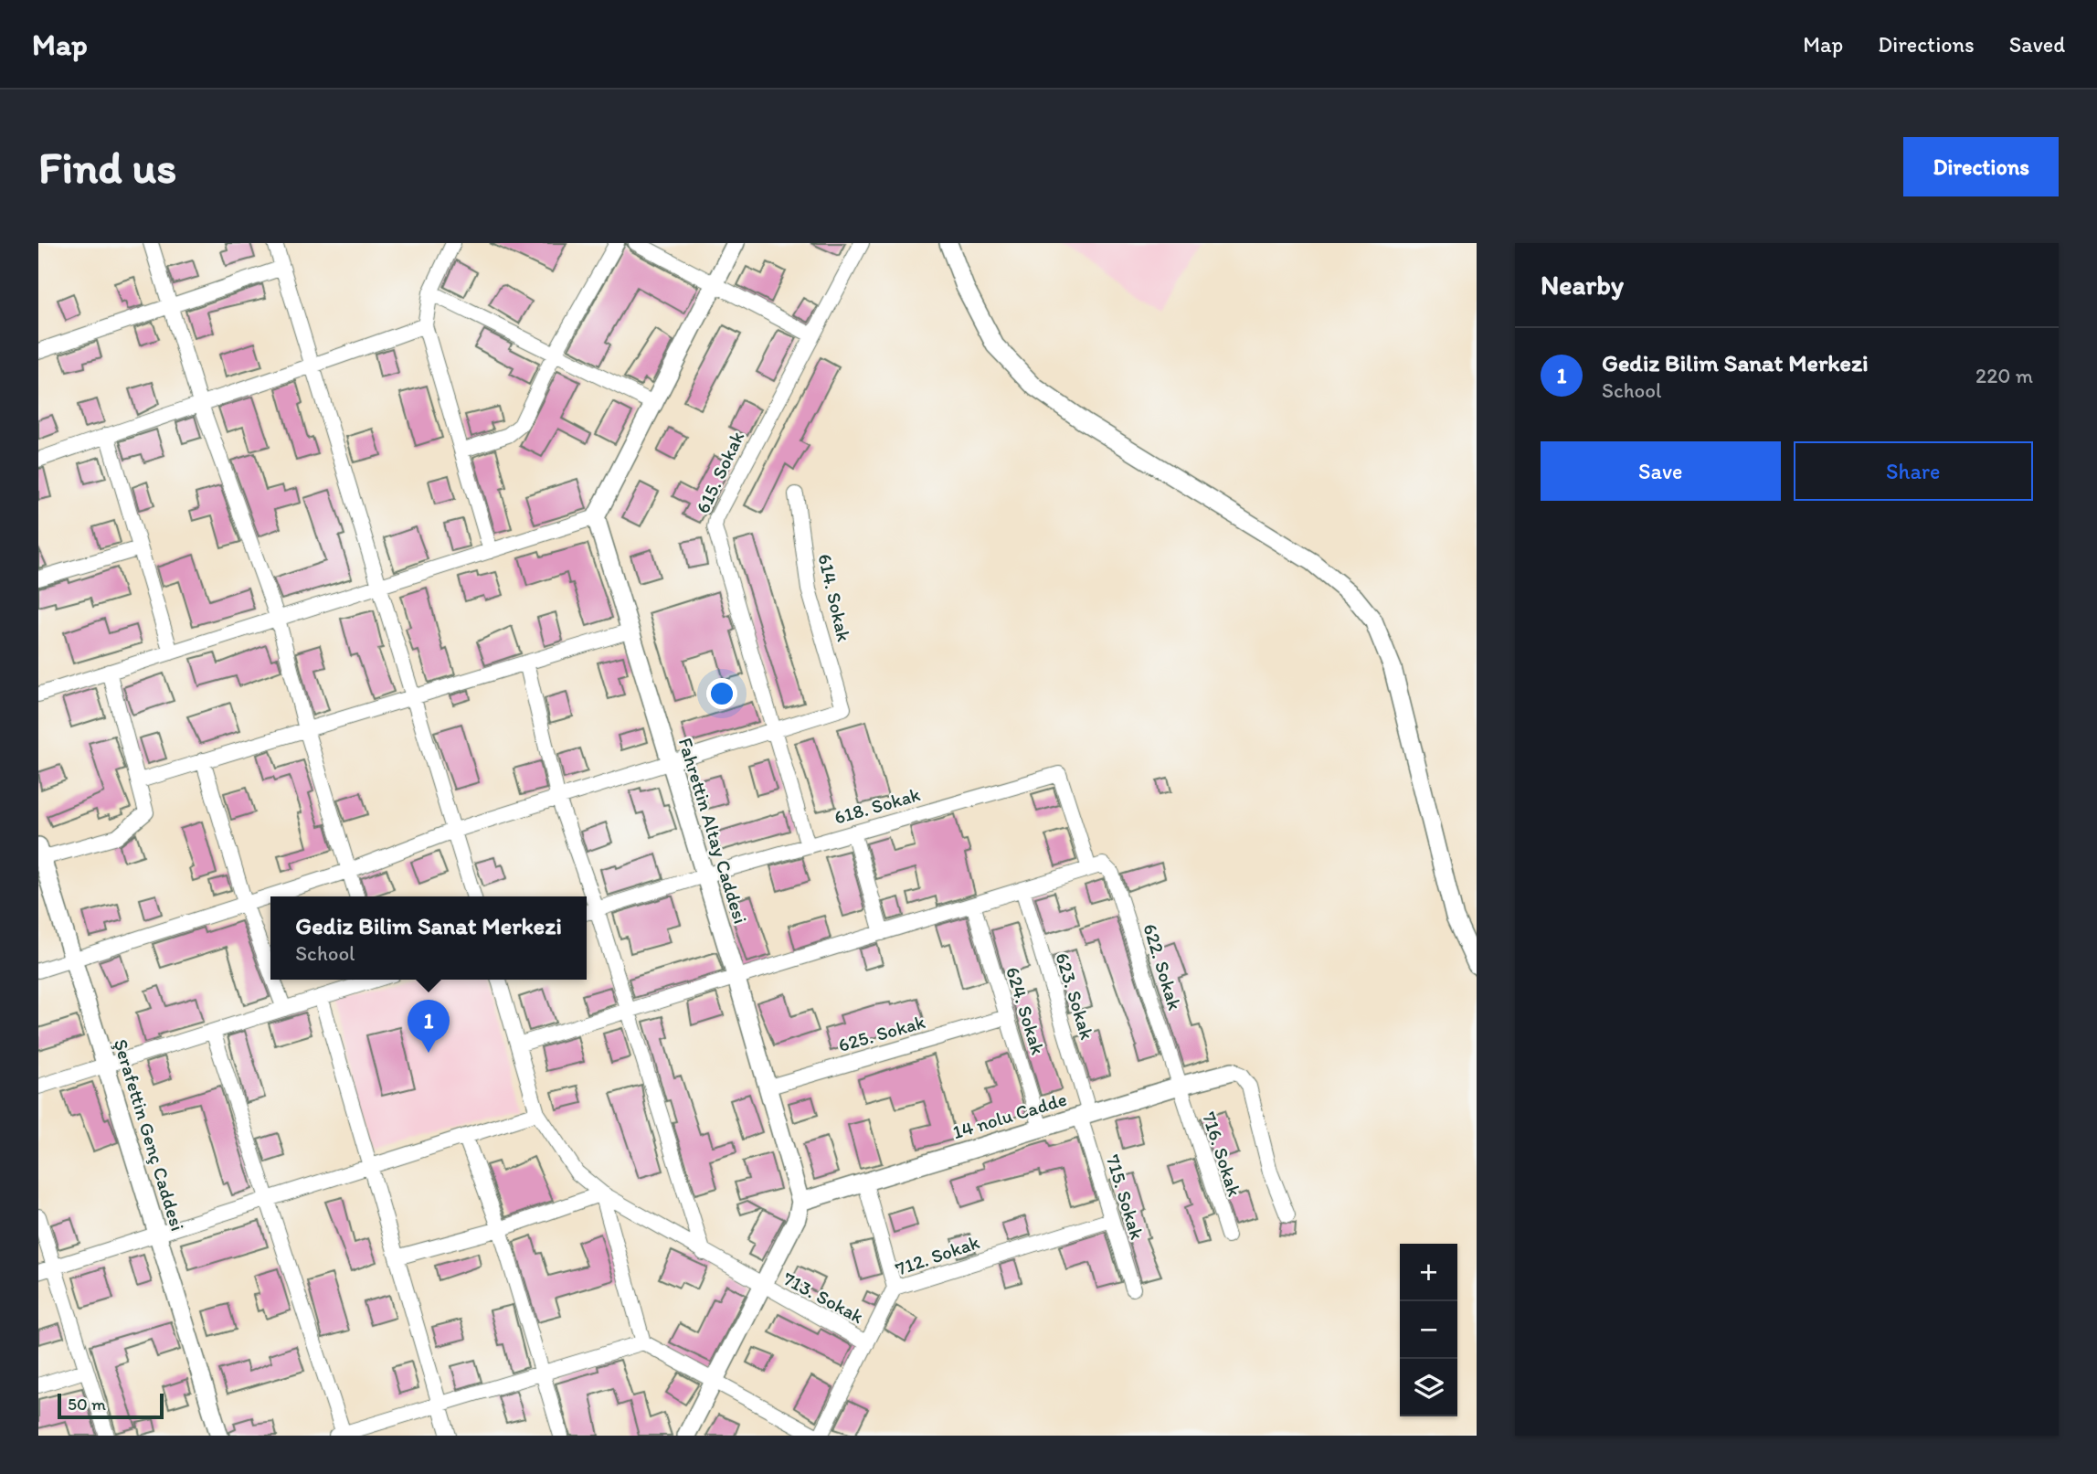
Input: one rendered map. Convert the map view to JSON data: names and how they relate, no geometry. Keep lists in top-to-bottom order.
{
  "streets": {
    "street": [
      "615. Sokak",
      "614. Sokak",
      "618. Sokak",
      "Fahrettin Altay Caddesi",
      "622. Sokak",
      "623. Sokak",
      "624. Sokak",
      "625. Sokak",
      "14 nolu Cadde",
      "Şerafettin Genç Caddesi",
      "716. Sokak",
      "715. Sokak",
      "712. Sokak",
      "713. Sokak"
    ]
  },
  "crossings": [
    ["615. Sokak", "614. Sokak"],
    ["615. Sokak", "618. Sokak"],
    ["618. Sokak", "Fahrettin Altay Caddesi"],
    ["618. Sokak", "622. Sokak"],
    ["Fahrettin Altay Caddesi", "625. Sokak"],
    ["Fahrettin Altay Caddesi", "14 nolu Cadde"],
    ["622. Sokak", "14 nolu Cadde"],
    ["622. Sokak", "716. Sokak"],
    ["623. Sokak", "14 nolu Cadde"],
    ["623. Sokak", "715. Sokak"],
    ["624. Sokak", "625. Sokak"],
    ["624. Sokak", "14 nolu Cadde"],
    ["14 nolu Cadde", "716. Sokak"],
    ["14 nolu Cadde", "715. Sokak"],
    ["715. Sokak", "712. Sokak"],
    ["712. Sokak", "713. Sokak"]
  ],
  "scale_bar": "50 m",
  "page": {
    "header": "Map",
    "nav": ["Map", "Directions", "Saved"],
    "buttons": [
      "Directions",
      ["Save", "Share"]
    ],
    "title": "Find us",
    "heading": "Nearby",
    "list": [
      {
        "mark": "1",
        "name": "Gediz Bilim Sanat Merkezi",
        "note": "School",
        "value": "220 m"
      }
    ],
    "popup": ["Gediz Bilim Sanat Merkezi", "School"],
    "pins": "1",
    "map_buttons": ["+", "−"],
    "scale": "50 m"
  }
}
